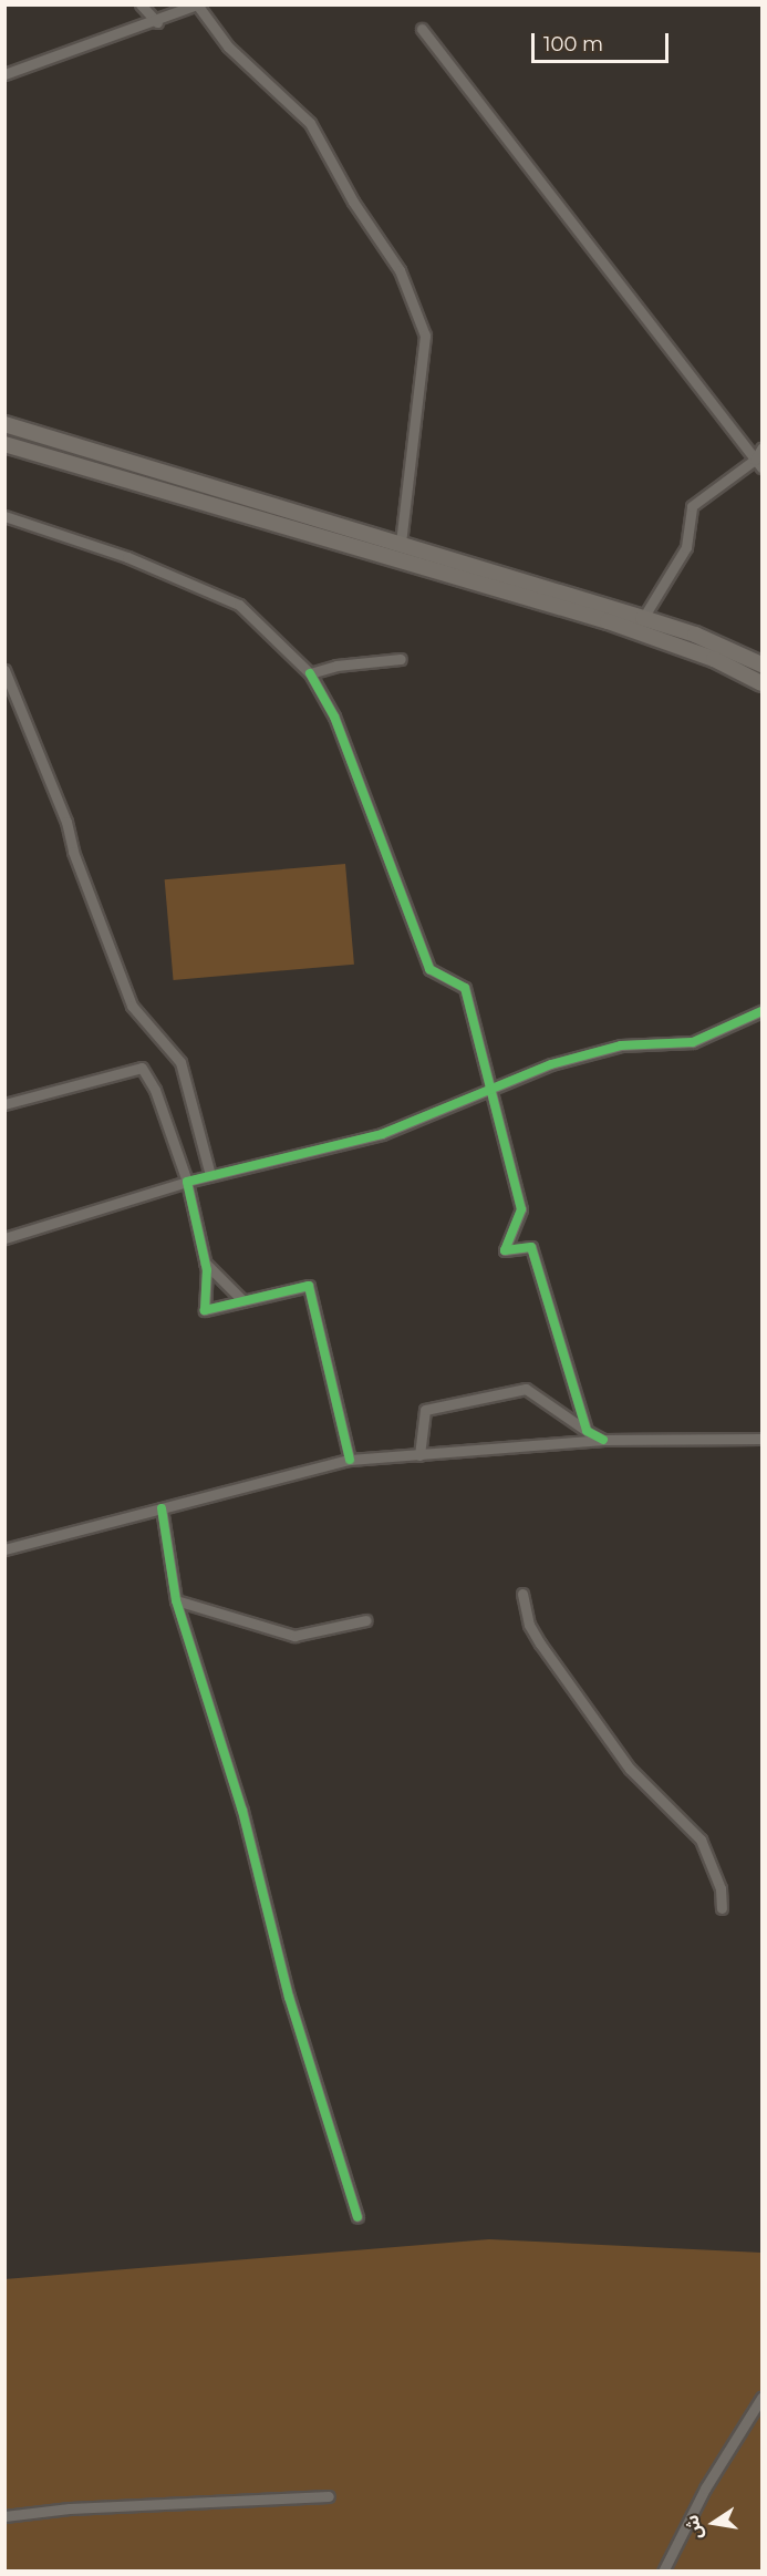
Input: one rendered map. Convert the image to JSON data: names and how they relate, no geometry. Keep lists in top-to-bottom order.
{
  "scale_bar": "100 m",
  "north": "left"
}
